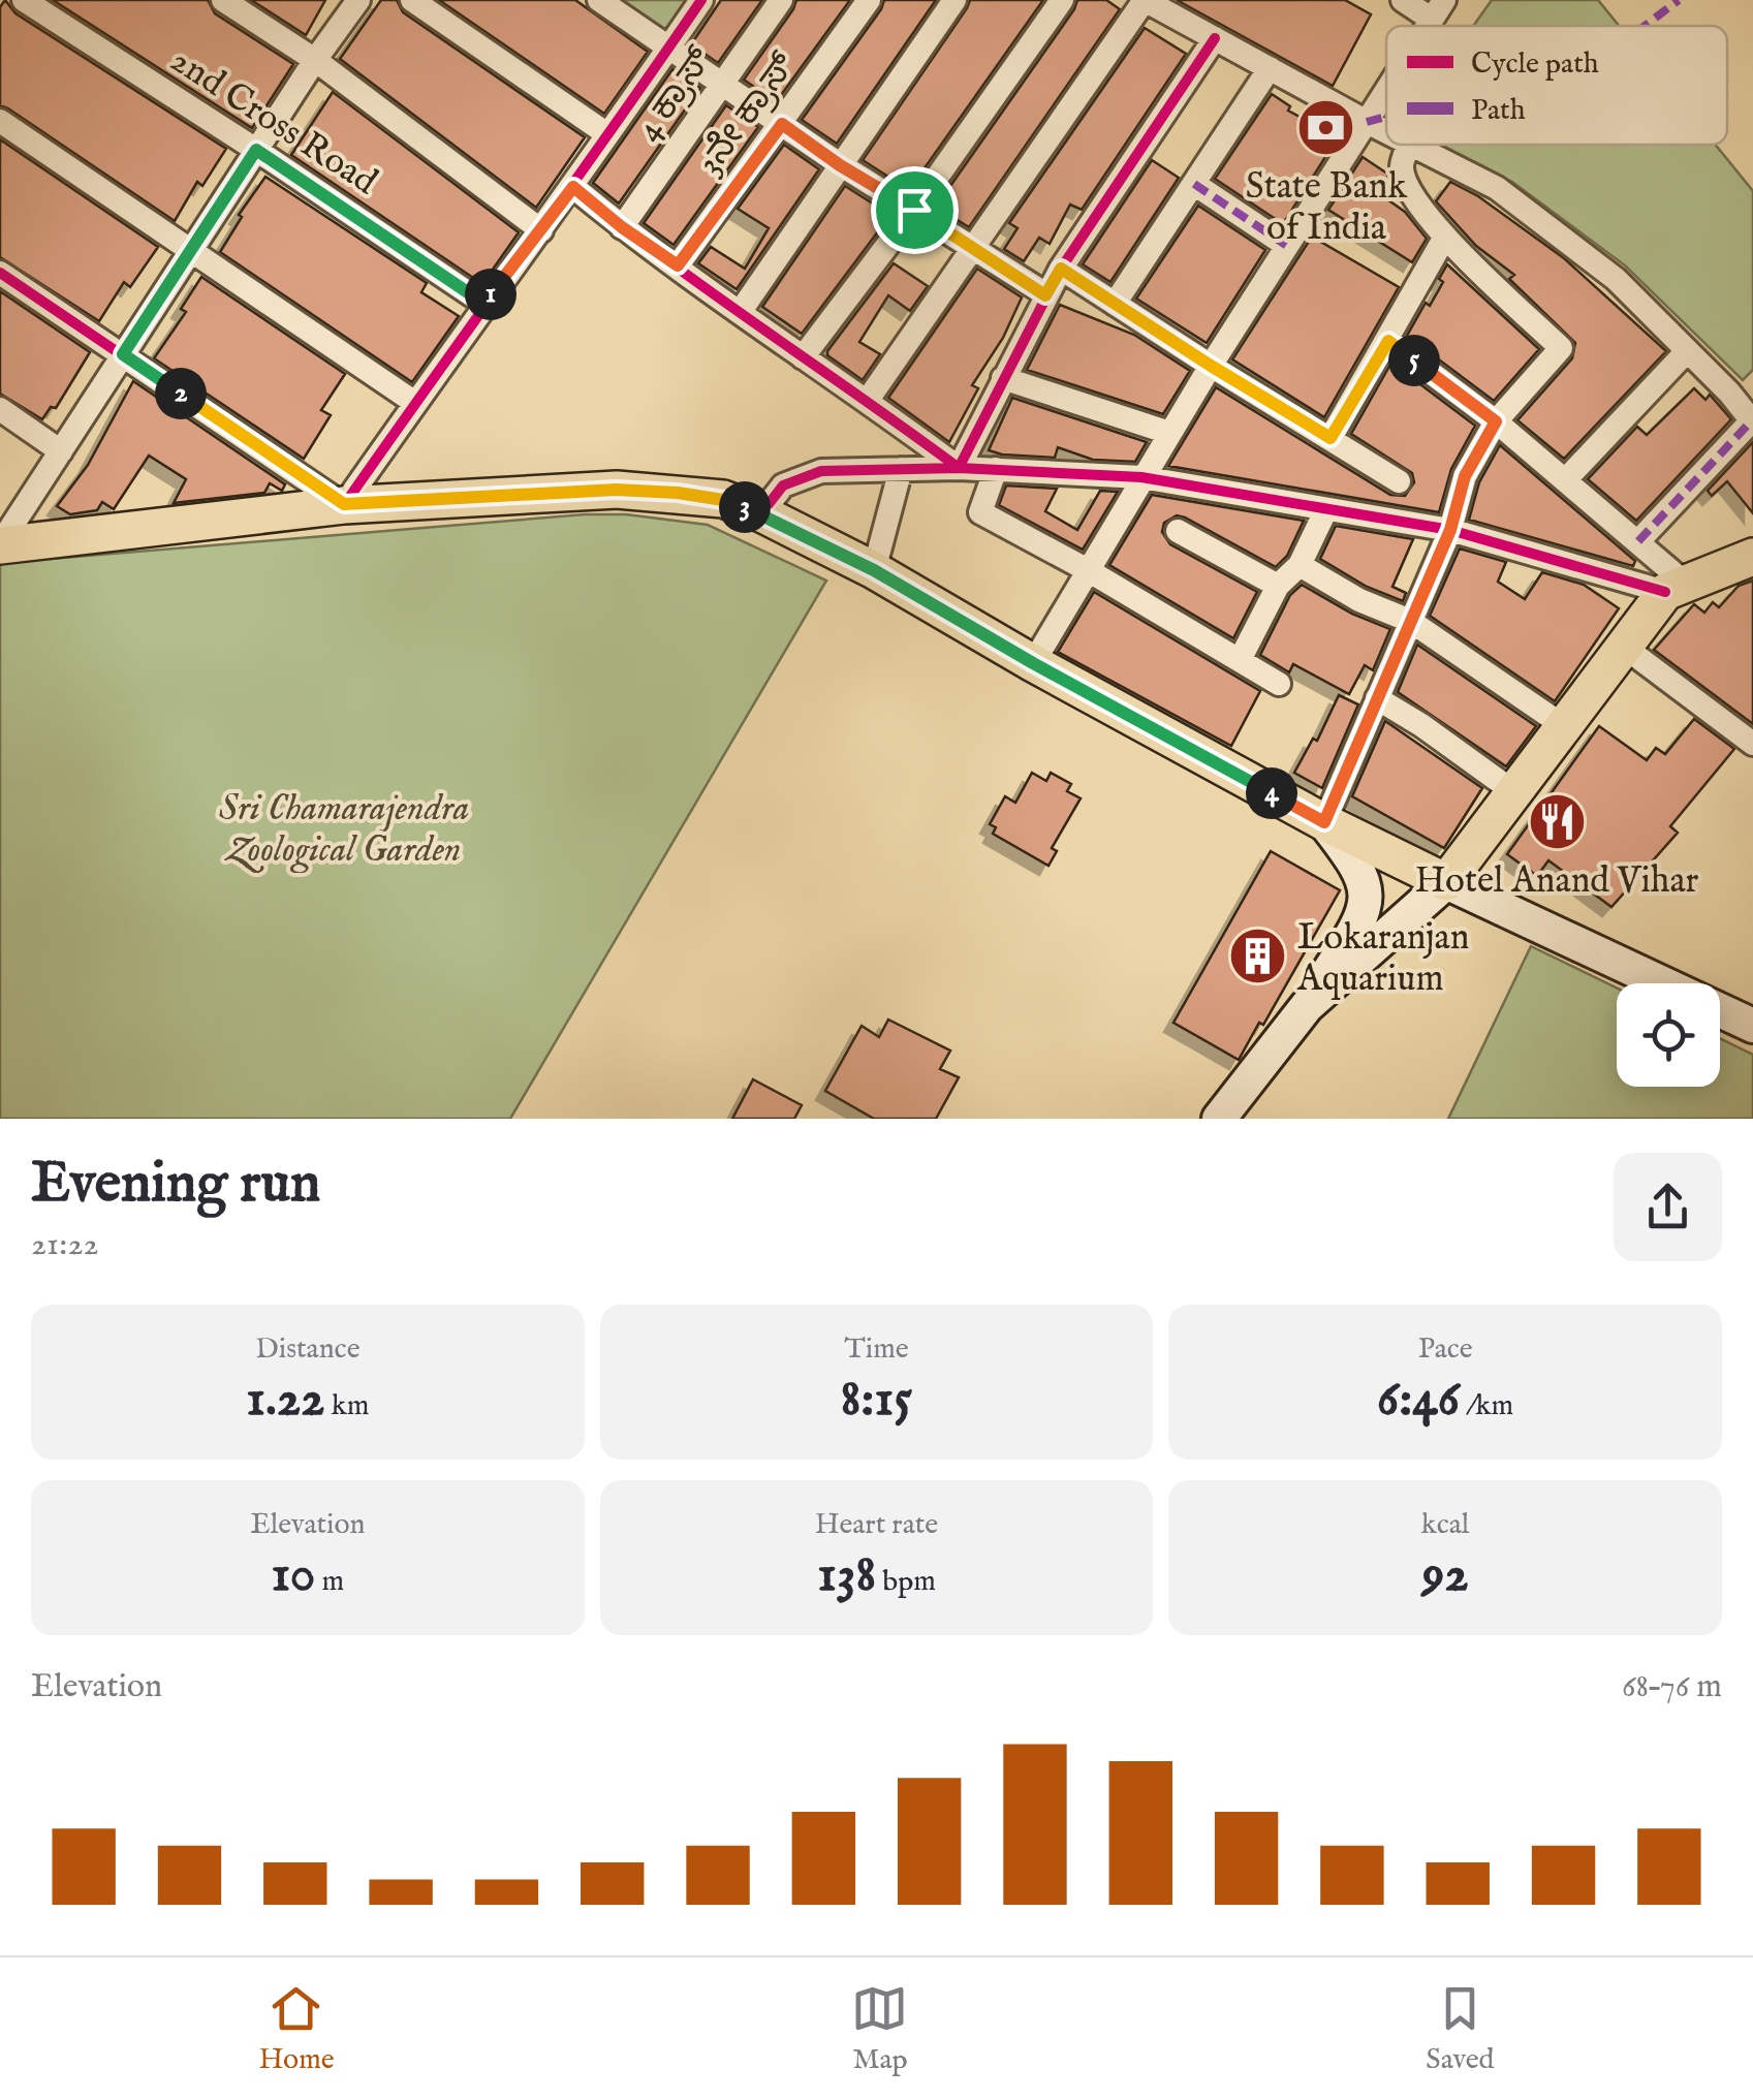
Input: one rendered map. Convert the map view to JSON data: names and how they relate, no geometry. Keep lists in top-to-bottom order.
{
  "streets": {
    "street": ["4 ಕ್ರಾಸ್", "3ನೆೇ ಕ್ರಾಸ್", "2nd Cross Road"]
  },
  "parks": ["Sri Chamarajendra Zoological Garden"],
  "places": {
    "bank": ["State Bank of India"],
    "restaurant": ["Hotel Anand Vihar"],
    "building": ["Lokaranjan Aquarium"]
  },
  "legend": ["Cycle path", "Path"],
  "page": {
    "pins": [
      "1",
      "5",
      "2",
      "3",
      "4"
    ],
    "heading": ["Evening run", "21:22"],
    "stats": [
      ["Distance", "1.22 km"],
      ["Time", "8:15"],
      ["Pace", "6:46 /km"],
      ["Elevation", "10 m"],
      ["Heart rate", "138 bpm"],
      ["kcal", "92"]
    ],
    "chart": ["Elevation", "68–76 m"],
    "tabs": ["Home", "Map", "Saved"]
  }
}
